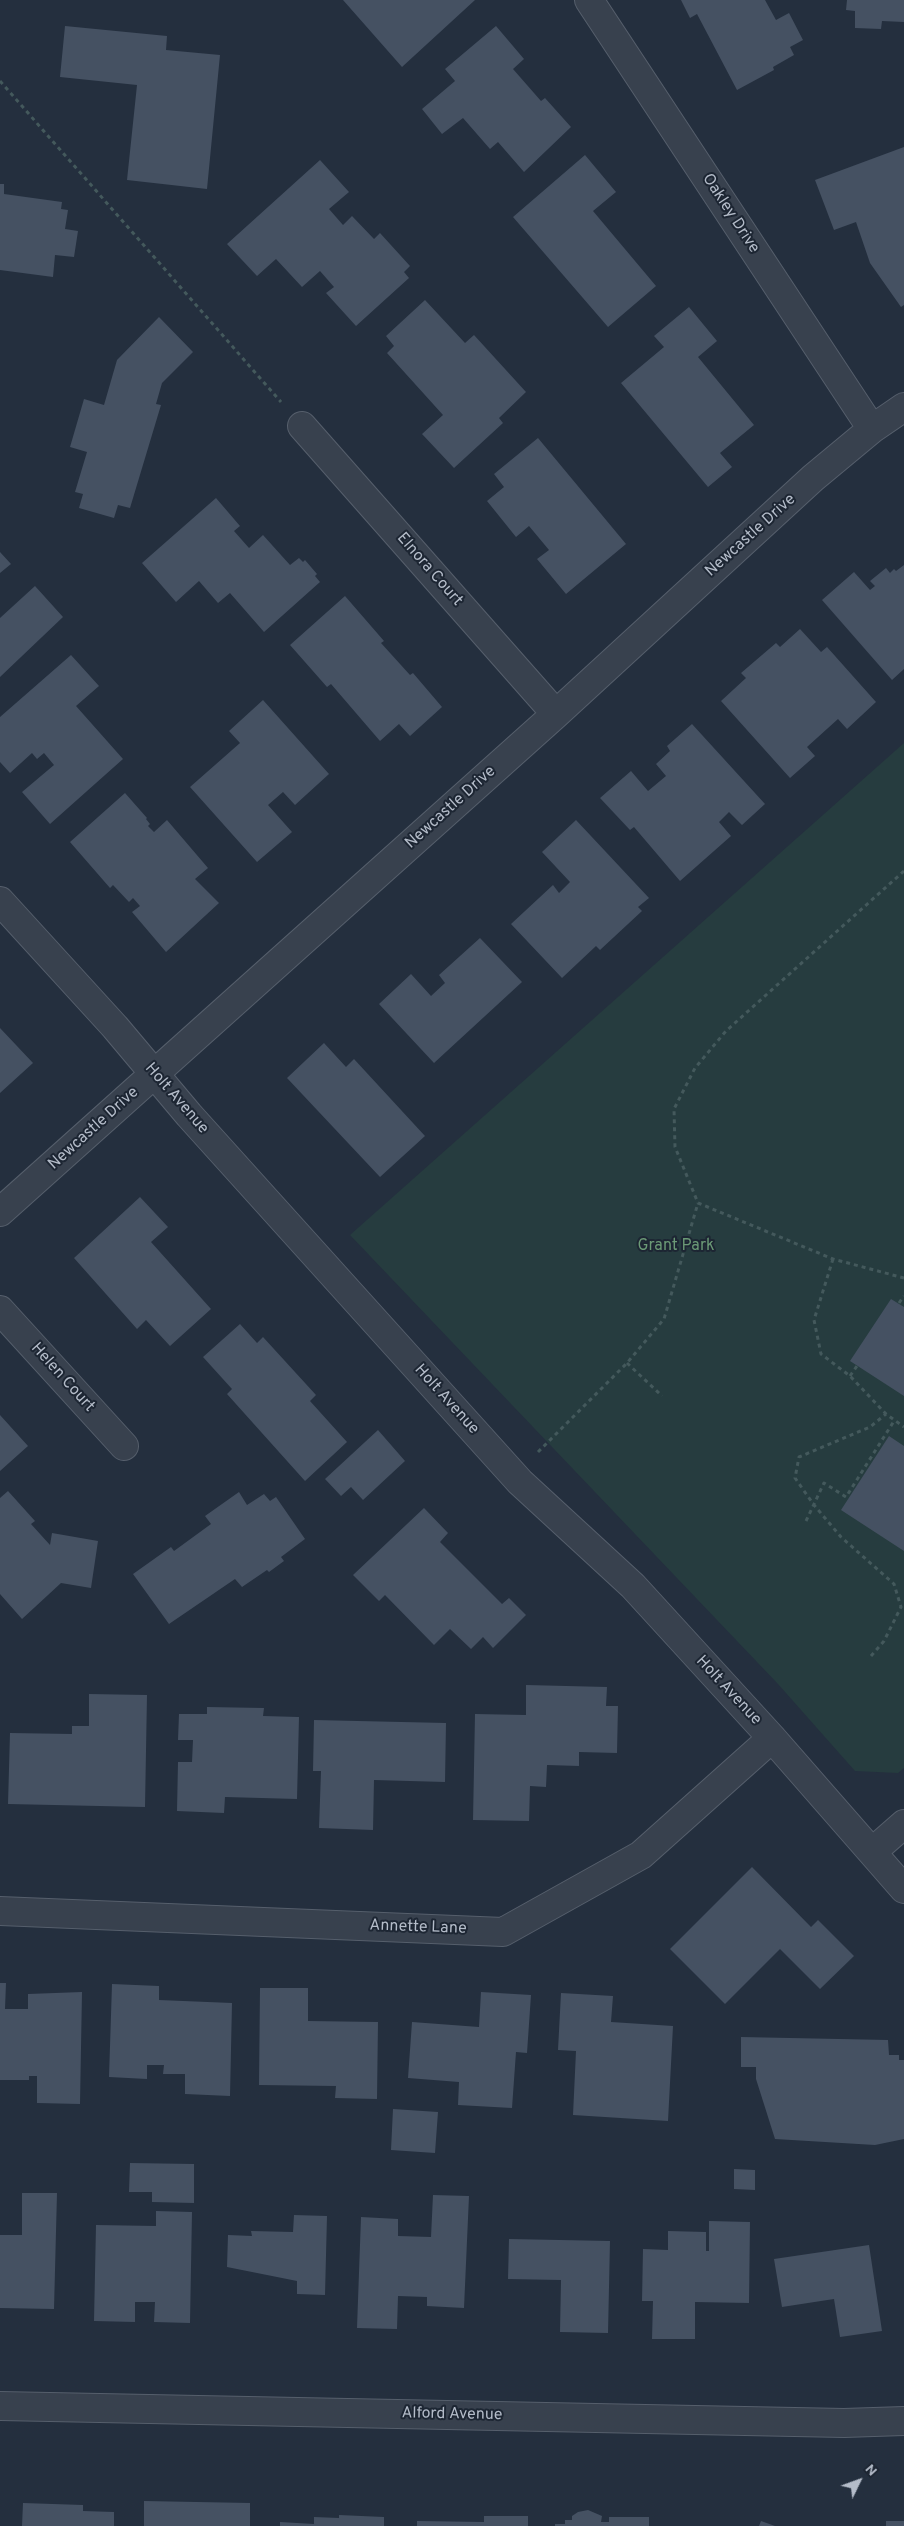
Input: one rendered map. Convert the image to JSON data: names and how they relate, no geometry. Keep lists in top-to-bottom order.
{
  "streets": {
    "street": [
      "Oakley Drive",
      "Newcastle Drive",
      "Elnora Court",
      "Holt Avenue",
      "Helen Court",
      "Annette Lane",
      "Alford Avenue"
    ]
  },
  "crossings": [
    ["Oakley Drive", "Newcastle Drive"],
    ["Newcastle Drive", "Elnora Court"],
    ["Newcastle Drive", "Holt Avenue"],
    ["Holt Avenue", "Annette Lane"]
  ],
  "parks": ["Grant Park"],
  "north": "top right"
}
